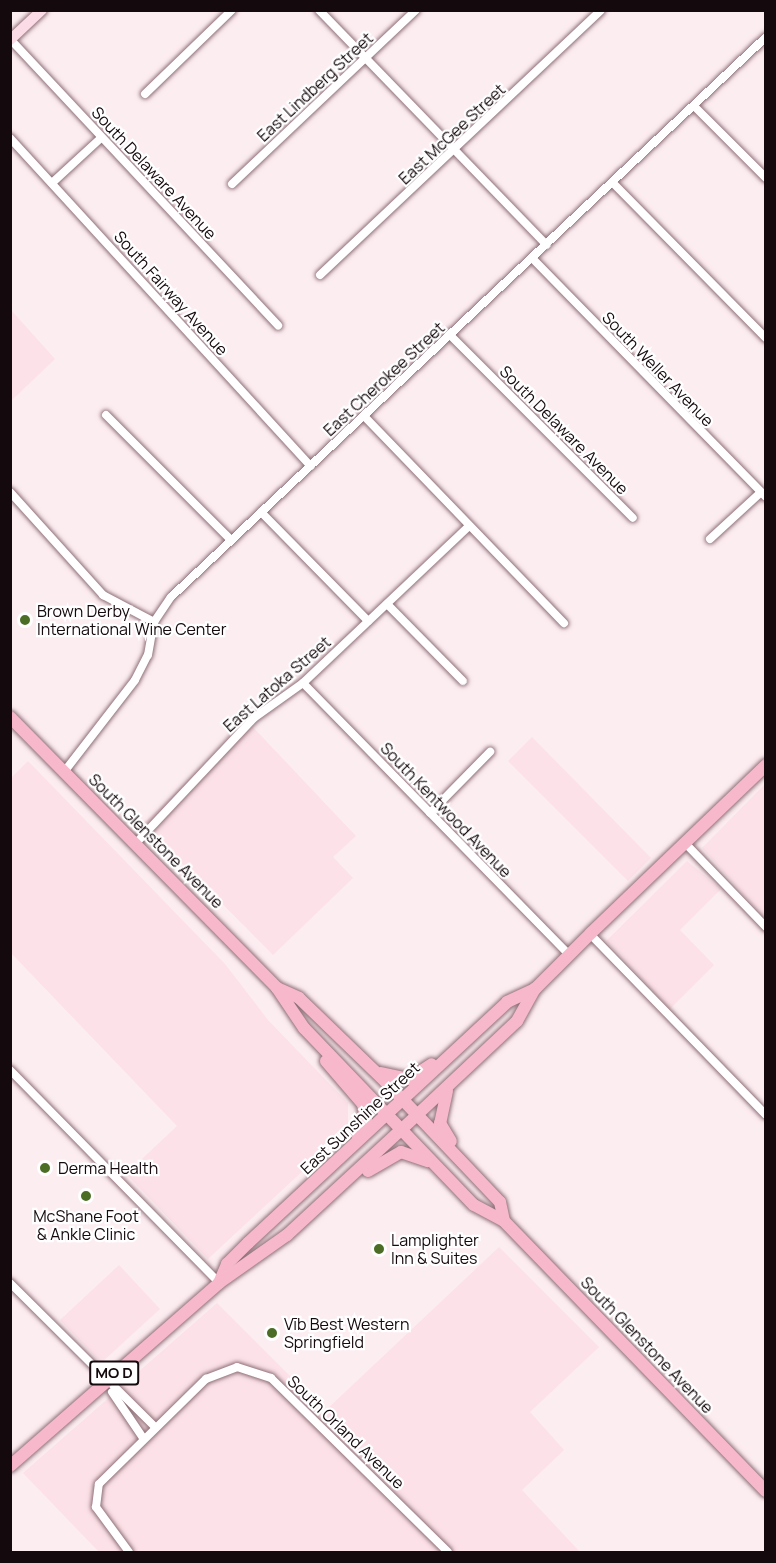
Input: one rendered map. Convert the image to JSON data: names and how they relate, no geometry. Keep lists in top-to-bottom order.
{
  "streets": {
    "main road": ["South Glenstone Avenue", "East Sunshine Street", "MO D"],
    "street": [
      "East Lindberg Street",
      "East McGee Street",
      "South Delaware Avenue",
      "South Fairway Avenue",
      "South Weller Avenue",
      "East Cherokee Street",
      "East Latoka Street",
      "South Kentwood Avenue",
      "South Orland Avenue"
    ]
  },
  "crossings": [
    ["South Delaware Avenue", "East Cherokee Street"],
    ["South Fairway Avenue", "East Cherokee Street"],
    ["South Weller Avenue", "East Cherokee Street"],
    ["East Cherokee Street", "South Glenstone Avenue"],
    ["East Latoka Street", "South Kentwood Avenue"],
    ["East Latoka Street", "South Glenstone Avenue"],
    ["South Kentwood Avenue", "East Sunshine Street"],
    ["South Glenstone Avenue", "East Sunshine Street"]
  ],
  "places": [
    "Brown Derby International Wine Center",
    "Derma Health",
    "McShane Foot & Ankle Clinic",
    "Lamplighter Inn & Suites",
    "Vīb Best Western Springfield"
  ]
}
